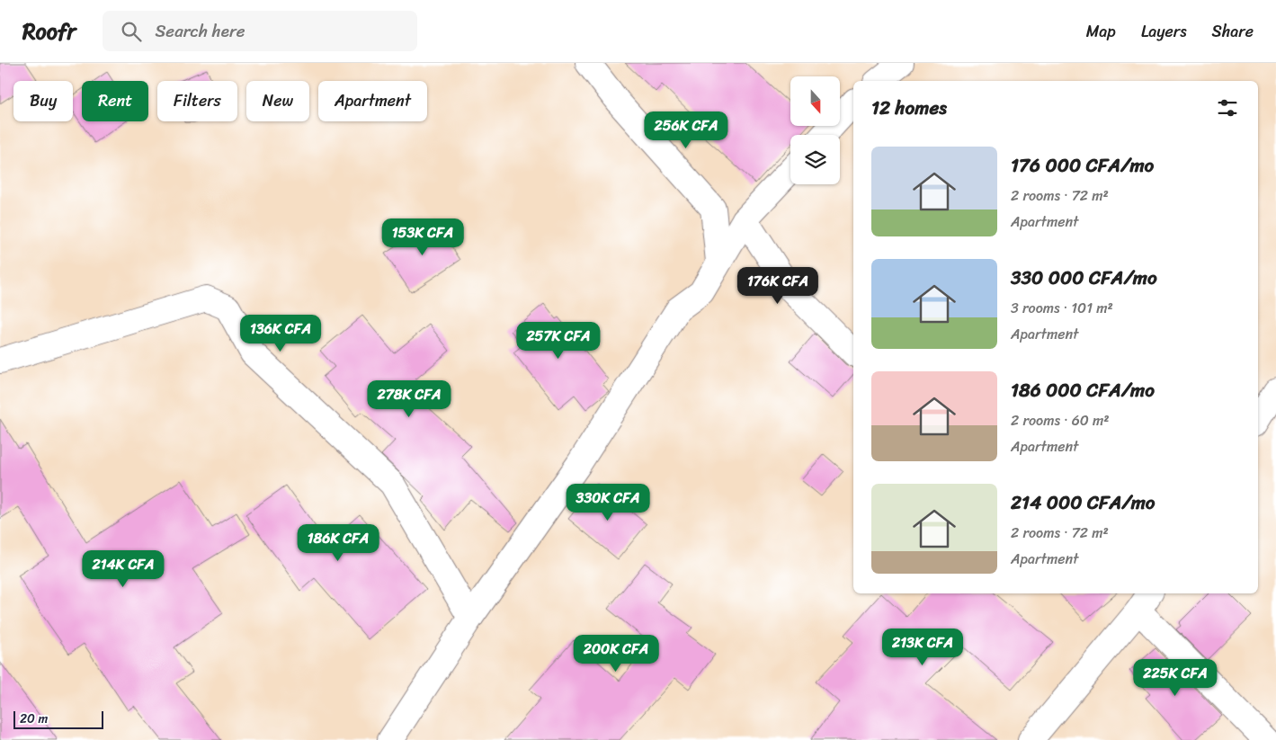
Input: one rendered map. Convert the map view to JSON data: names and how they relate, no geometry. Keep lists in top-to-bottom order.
{
  "scale_bar": "20 m",
  "north": "bottom",
  "page": {
    "header": "Roofr",
    "search": "Search here",
    "nav": ["Map", "Layers", "Share"],
    "chip": [
      "Buy",
      "Rent",
      "Filters",
      "New",
      "Apartment"
    ],
    "heading": "12 homes",
    "price": [
      "256K CFA",
      "153K CFA",
      "176K CFA",
      "136K CFA",
      "257K CFA",
      "278K CFA",
      "330K CFA",
      "186K CFA",
      "214K CFA",
      "213K CFA",
      "200K CFA",
      "225K CFA"
    ],
    "list": [
      {
        "name": "176 000 CFA/mo",
        "note": "2 rooms · 72 m² · Apartment"
      },
      {
        "name": "330 000 CFA/mo",
        "note": "3 rooms · 101 m² · Apartment"
      },
      {
        "name": "186 000 CFA/mo",
        "note": "2 rooms · 60 m² · Apartment"
      },
      {
        "name": "214 000 CFA/mo",
        "note": "2 rooms · 72 m² · Apartment"
      }
    ],
    "scale": "20 m"
  }
}
